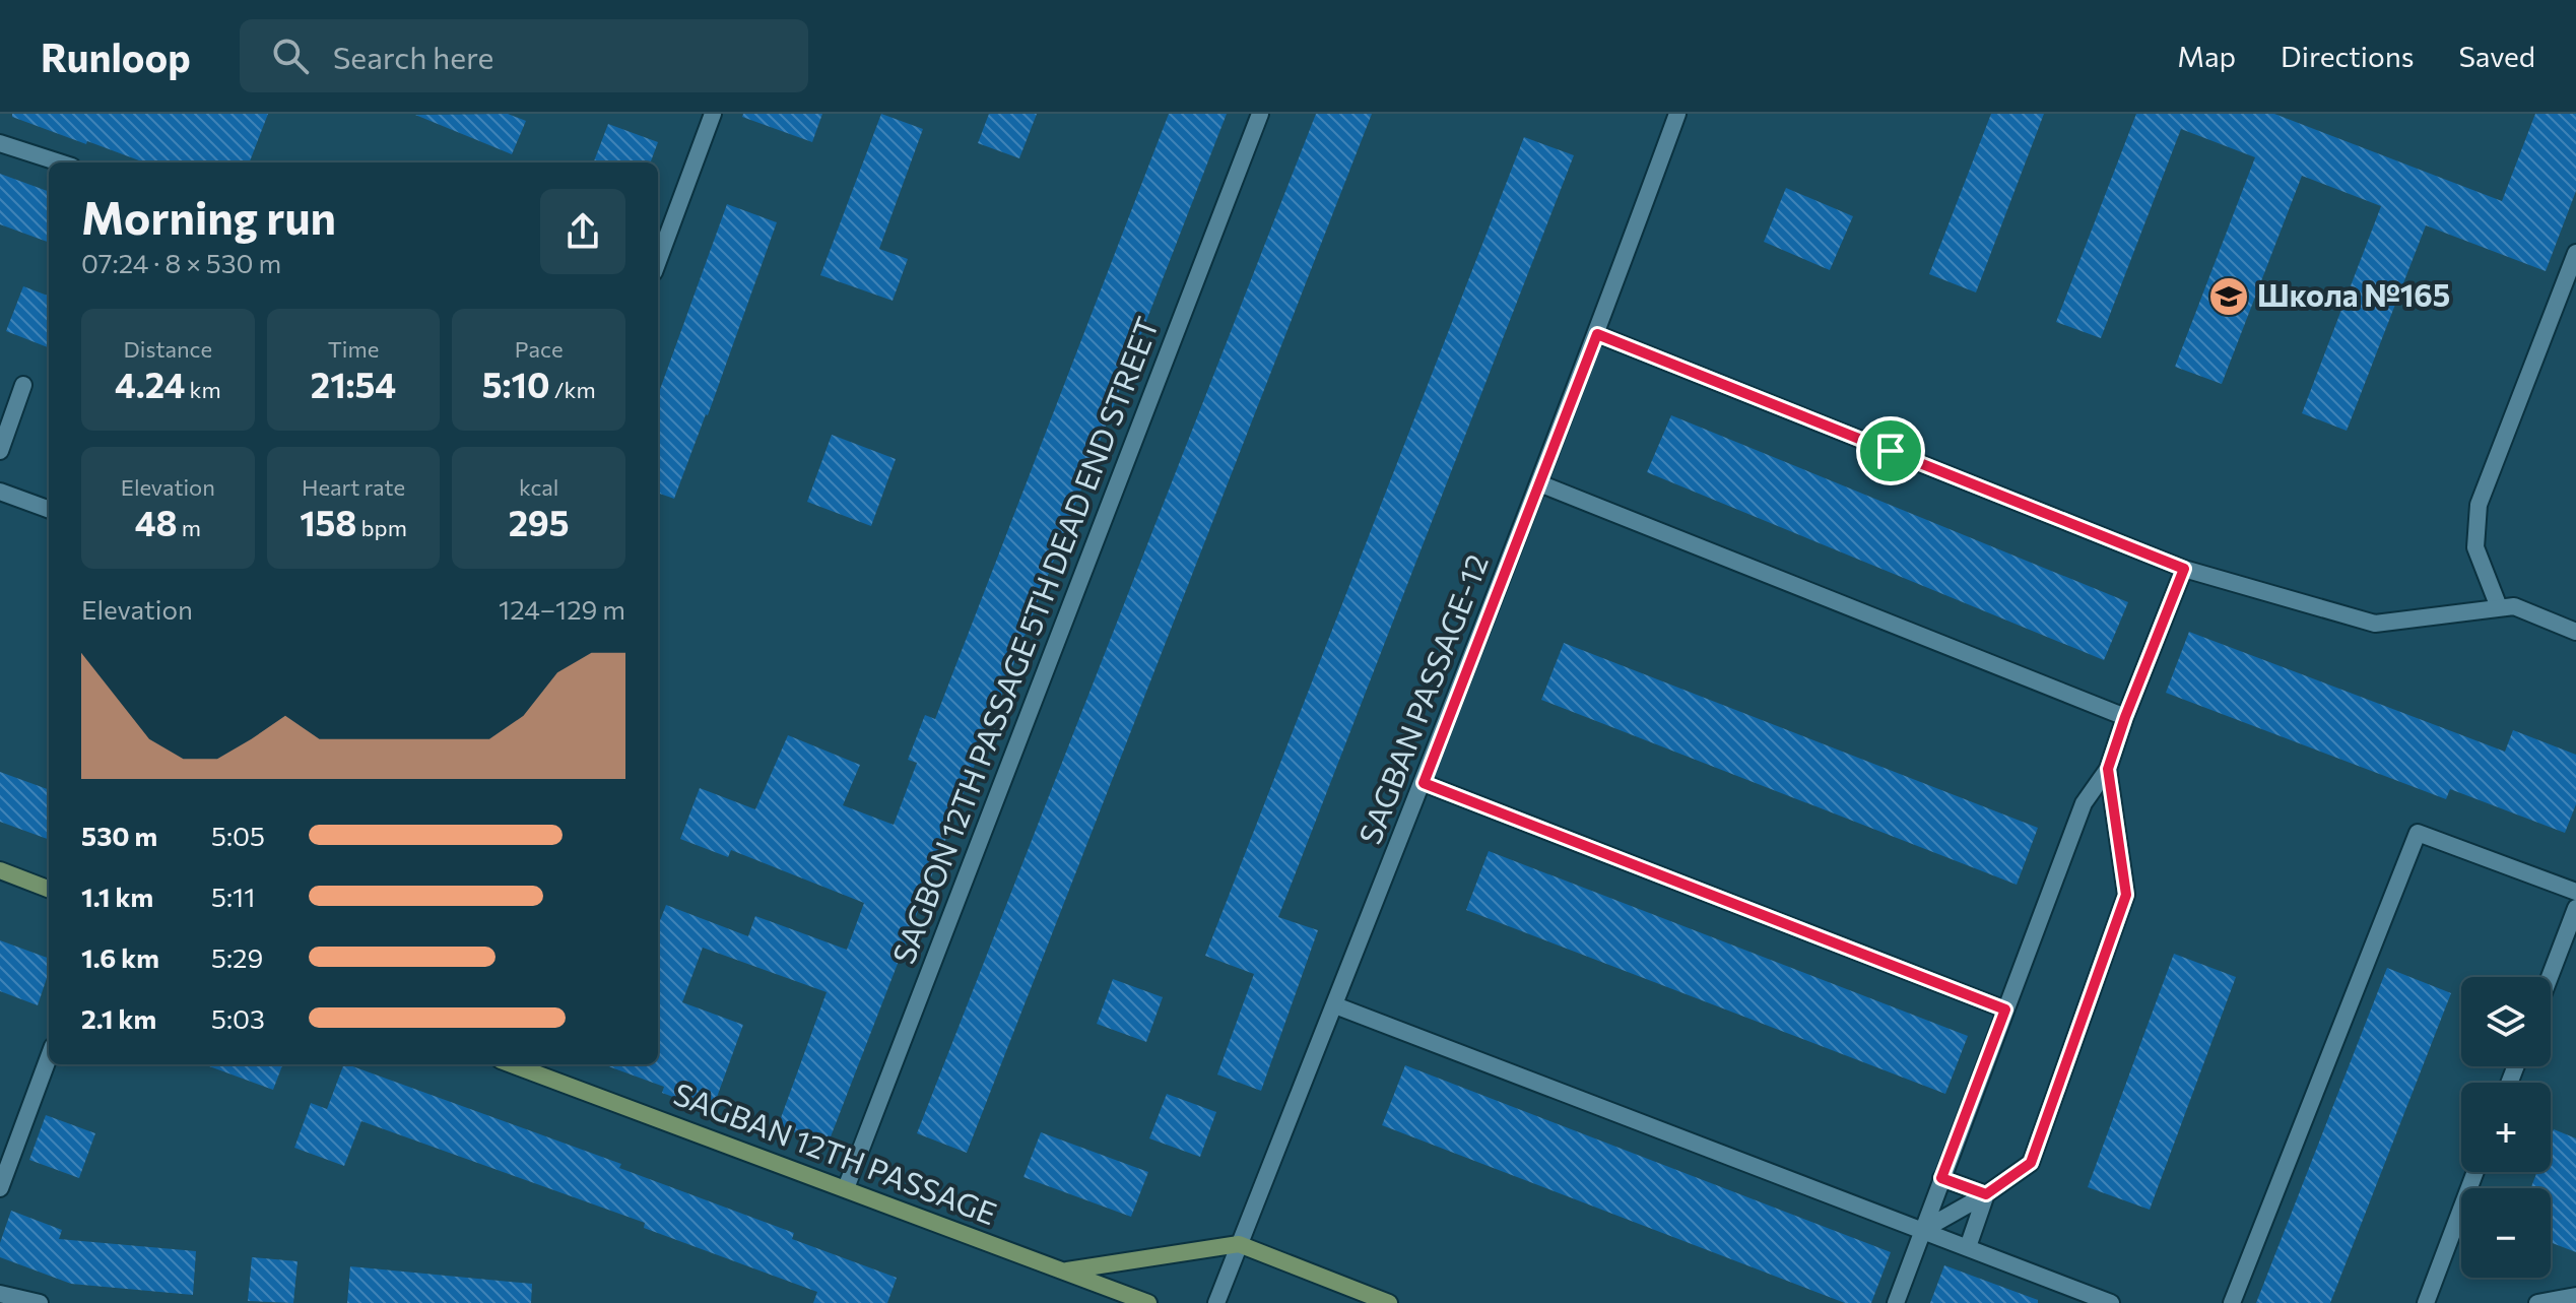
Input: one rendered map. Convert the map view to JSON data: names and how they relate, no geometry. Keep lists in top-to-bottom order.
{
  "streets": {
    "main road": ["SAGBAN 12TH PASSAGE"],
    "street": ["SAGBON 12TH PASSAGE 5TH DEAD END STREET", "SAGBAN PASSAGE-12"]
  },
  "crossings": [
    ["SAGBON 12TH PASSAGE 5TH DEAD END STREET", "SAGBAN 12TH PASSAGE"]
  ],
  "places": {
    "school or university": ["Школа №165"]
  },
  "page": {
    "header": "Runloop",
    "search": "Search here",
    "nav": ["Map", "Directions", "Saved"],
    "heading": ["Morning run", "07:24 · 8 × 530 m"],
    "stats": [
      ["Distance", "4.24 km"],
      ["Time", "21:54"],
      ["Pace", "5:10 /km"],
      ["Elevation", "48 m"],
      ["Heart rate", "158 bpm"],
      ["kcal", "295"]
    ],
    "chart": ["Elevation", "124–129 m"],
    "list": [
      {
        "name": "530 m",
        "note": "5:05"
      },
      {
        "name": "1.1 km",
        "note": "5:11"
      },
      {
        "name": "1.6 km",
        "note": "5:29"
      },
      {
        "name": "2.1 km",
        "note": "5:03"
      }
    ],
    "map_buttons": ["+", "−"]
  }
}
